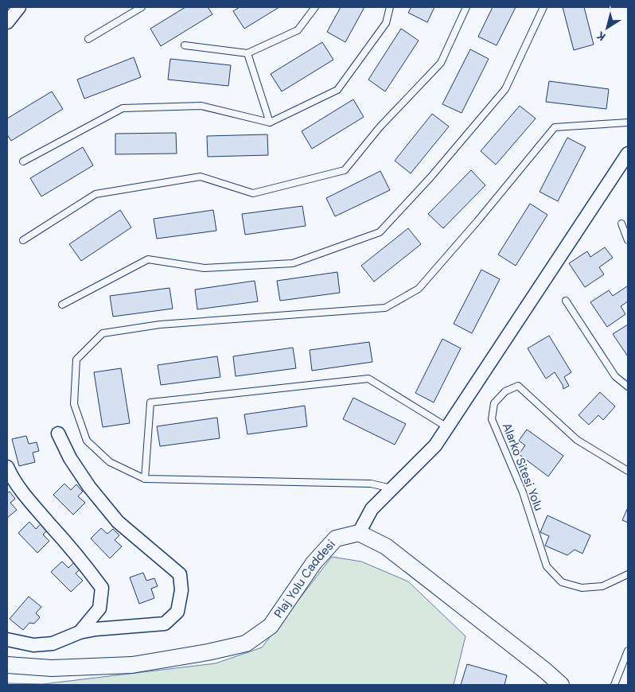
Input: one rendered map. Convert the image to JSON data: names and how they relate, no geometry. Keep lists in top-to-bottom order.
{
  "streets": {
    "street": ["Plaj Yolu Caddesi"],
    "lane": ["Alarko Sitesi Yolu"]
  },
  "north": "bottom left"
}
